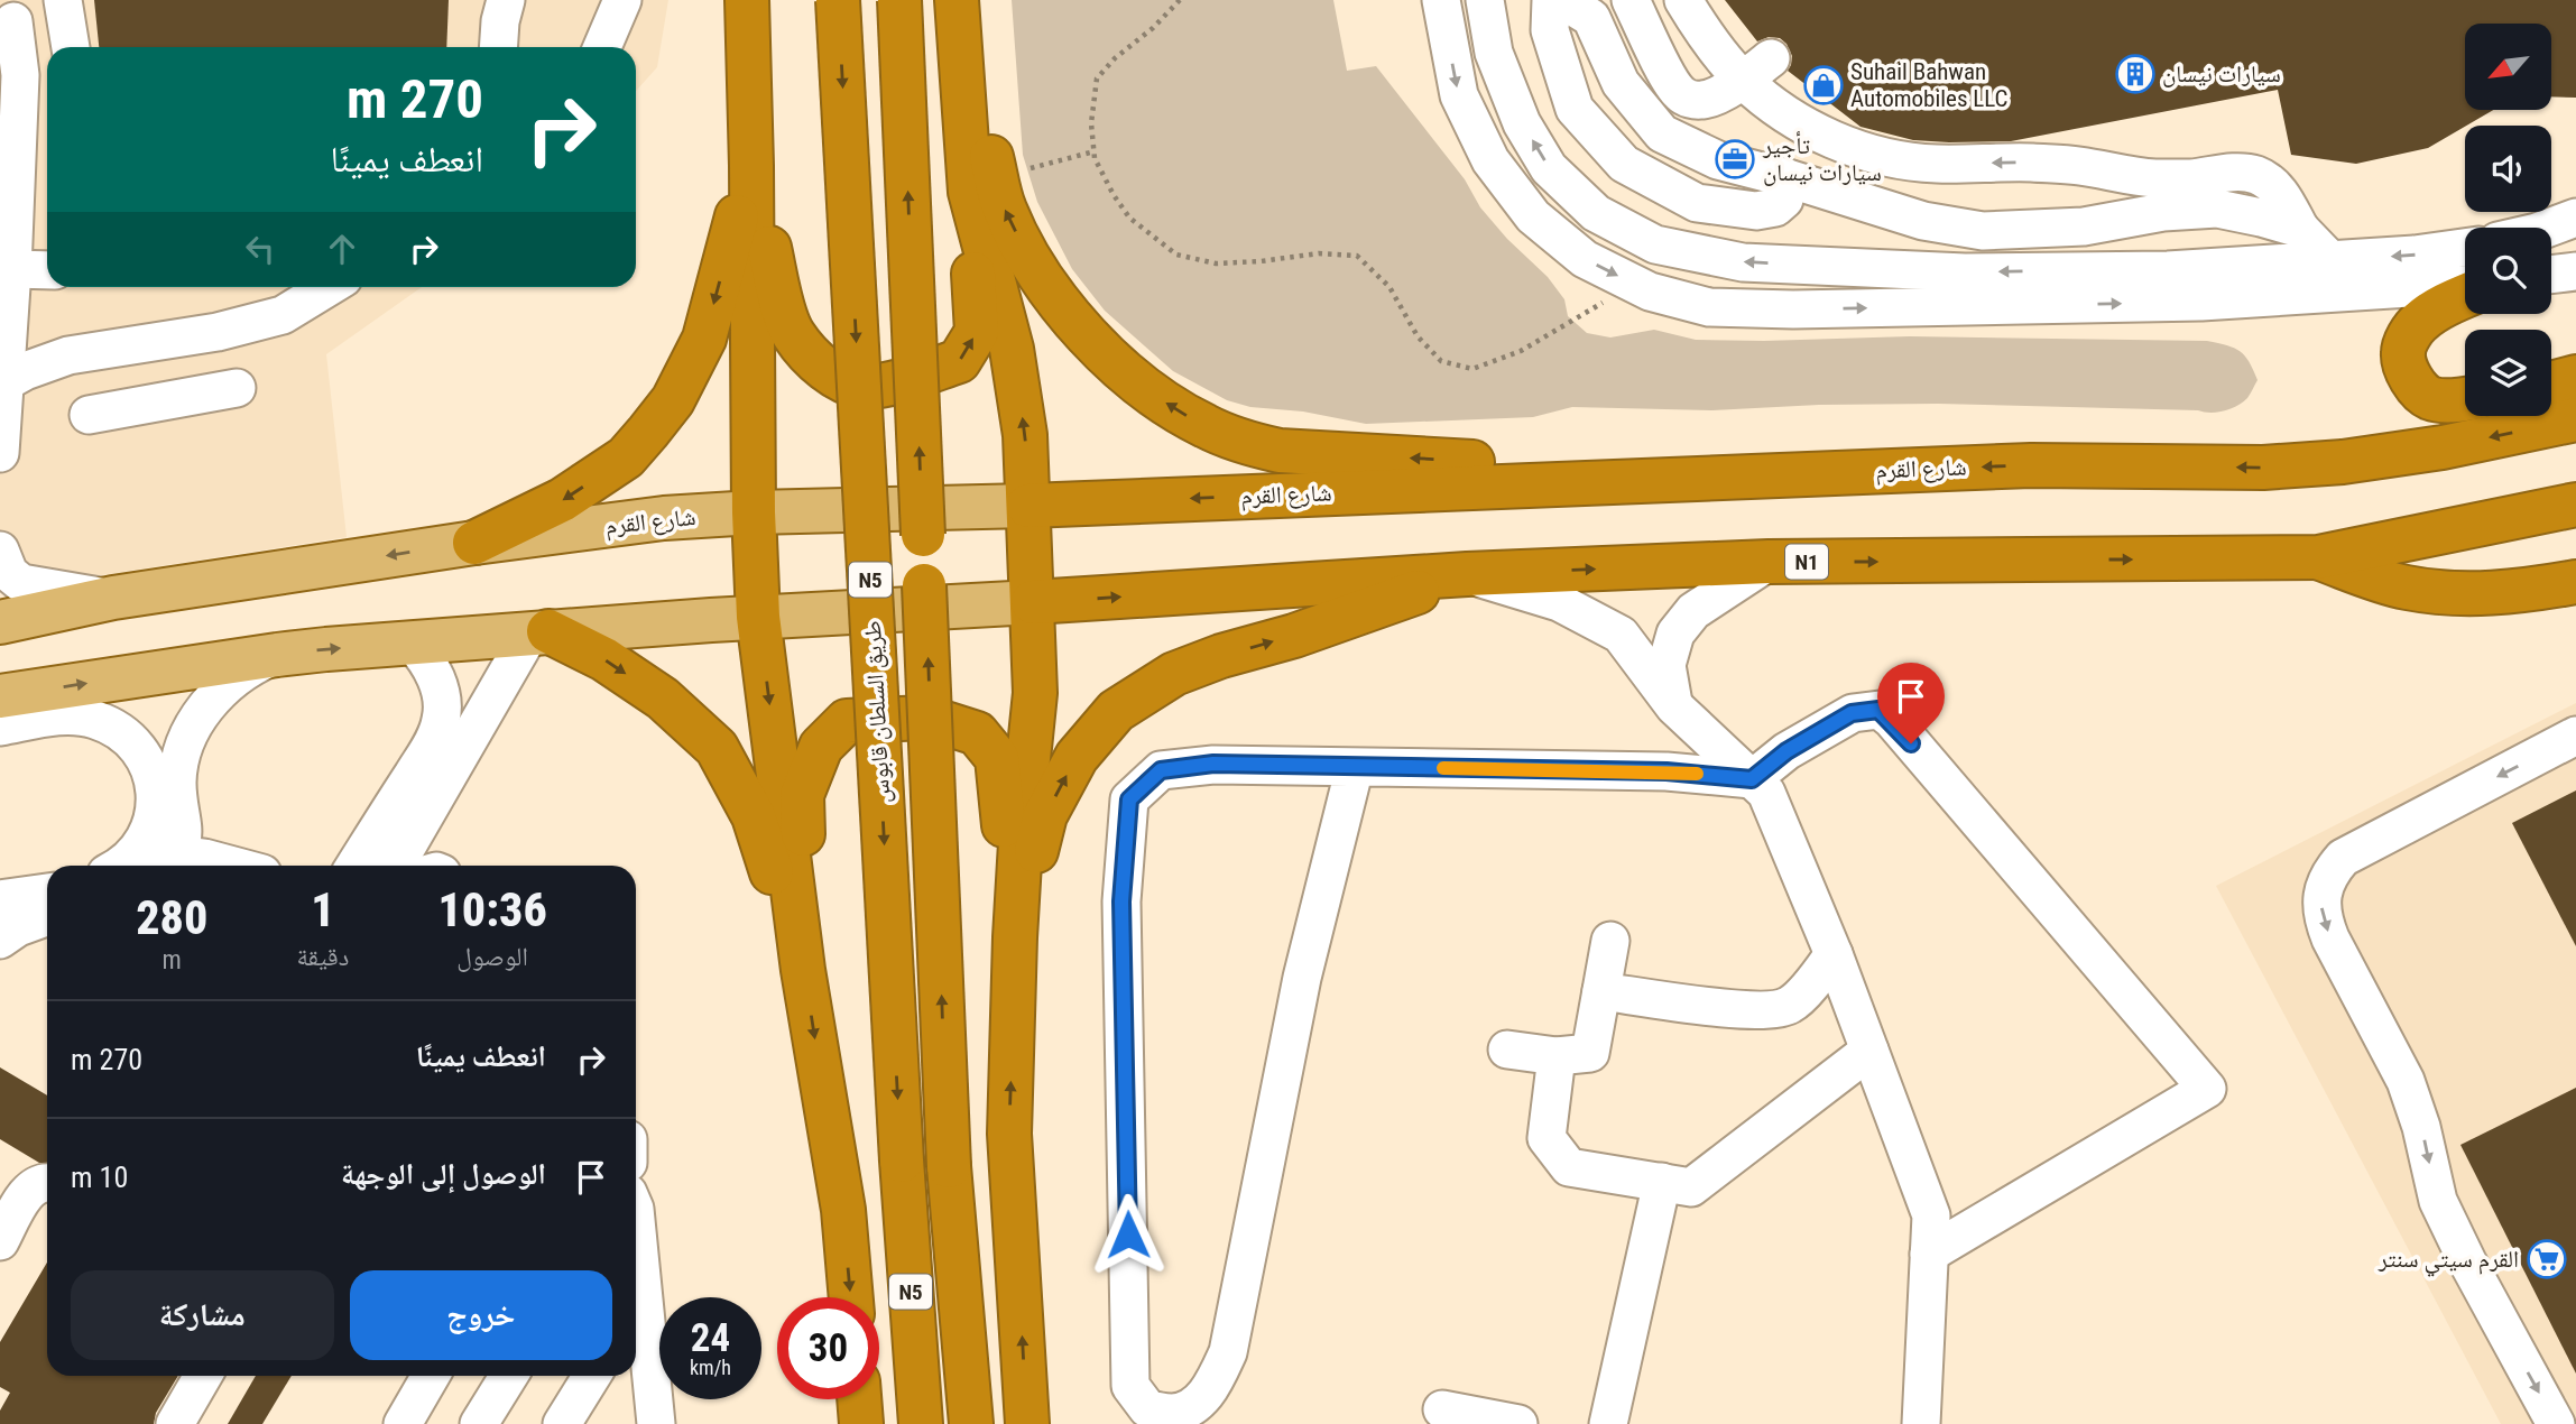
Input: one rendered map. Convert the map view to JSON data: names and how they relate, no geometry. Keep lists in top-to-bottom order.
{
  "streets": {
    "highway": [
      "شارع القرم",
      "N1",
      "N5",
      "طريق السلطان قابوس"
    ]
  },
  "one_way": ["شارع القرم"],
  "places": {
    "building": ["سيارات نيسان"],
    "shop": ["Suhail Bahwan Automobiles LLC"],
    "office": ["تأجير سيارات نيسان"],
    "supermarket": ["القرم سيتي سنتر"]
  },
  "north": "bottom left",
  "page": {
    "turn": ["270 m", "انعطف يمينًا"],
    "eta": [
      "10:36",
      "الوصول",
      "1",
      "دقيقة",
      "280",
      "m"
    ],
    "list": [
      {
        "name": "انعطف يمينًا",
        "value": "270 m"
      },
      {
        "name": "الوصول إلى الوجهة",
        "value": "10 m"
      }
    ],
    "buttons": ["خروج", "مشاركة"],
    "speed": "24 km/h",
    "limit": "30"
  }
}
